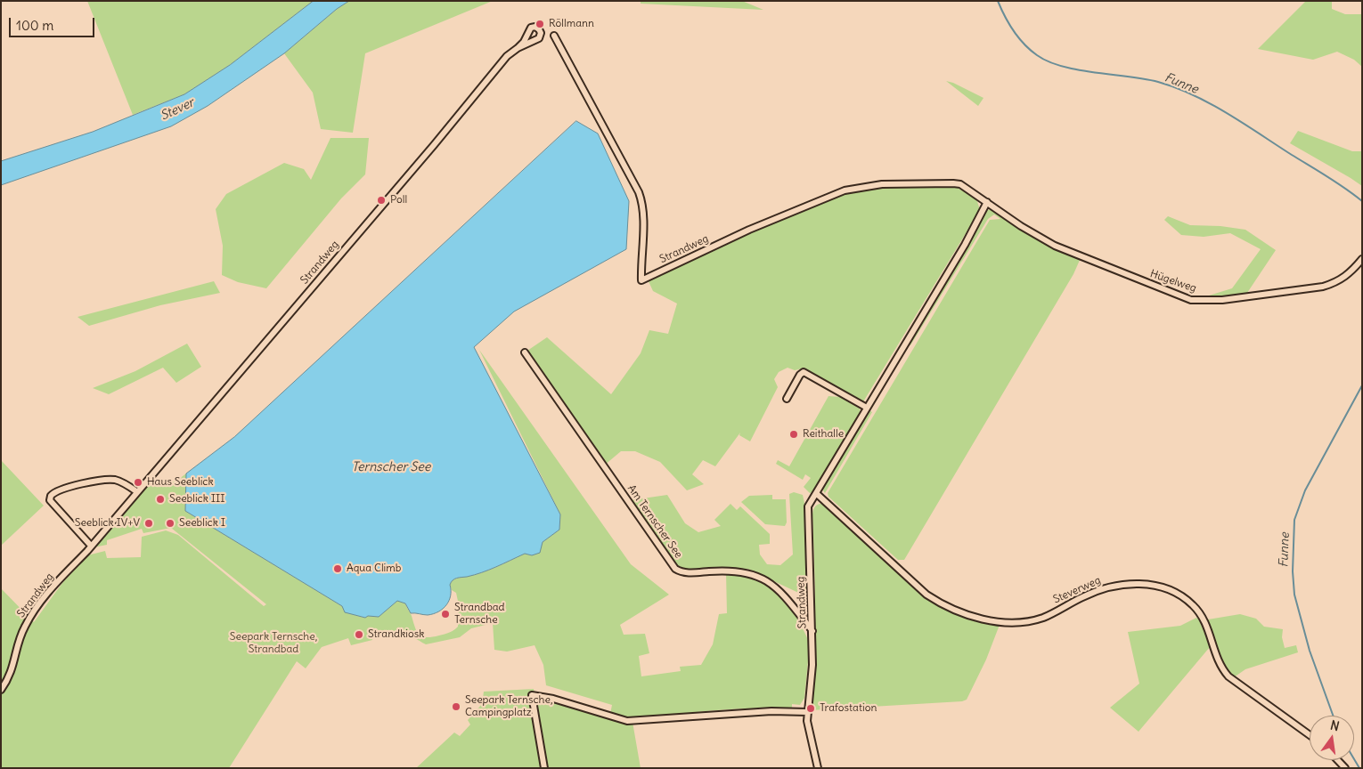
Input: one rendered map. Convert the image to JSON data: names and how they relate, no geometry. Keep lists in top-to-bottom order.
{
  "streets": {
    "street": [
      "Strandweg",
      "Hügelweg",
      "Am Ternscher See",
      "Steverweg"
    ]
  },
  "crossings": [
    ["Strandweg", "Hügelweg"],
    ["Strandweg", "Am Ternscher See"],
    ["Strandweg", "Steverweg"]
  ],
  "water": ["Funne", "Stever", "Ternscher See"],
  "parks": ["Seepark Ternsche, Strandbad"],
  "places": [
    "Röllmann",
    "Poll",
    "Reithalle",
    "Haus Seeblick",
    "Seeblick III",
    "Seeblick IV+V",
    "Seeblick I",
    "Aqua Climb",
    "Strandbad Ternsche",
    "Strandkiosk",
    "Seepark Ternsche, Campingplatz",
    "Trafostation"
  ],
  "scale_bar": "100 m",
  "north": "top"
}
